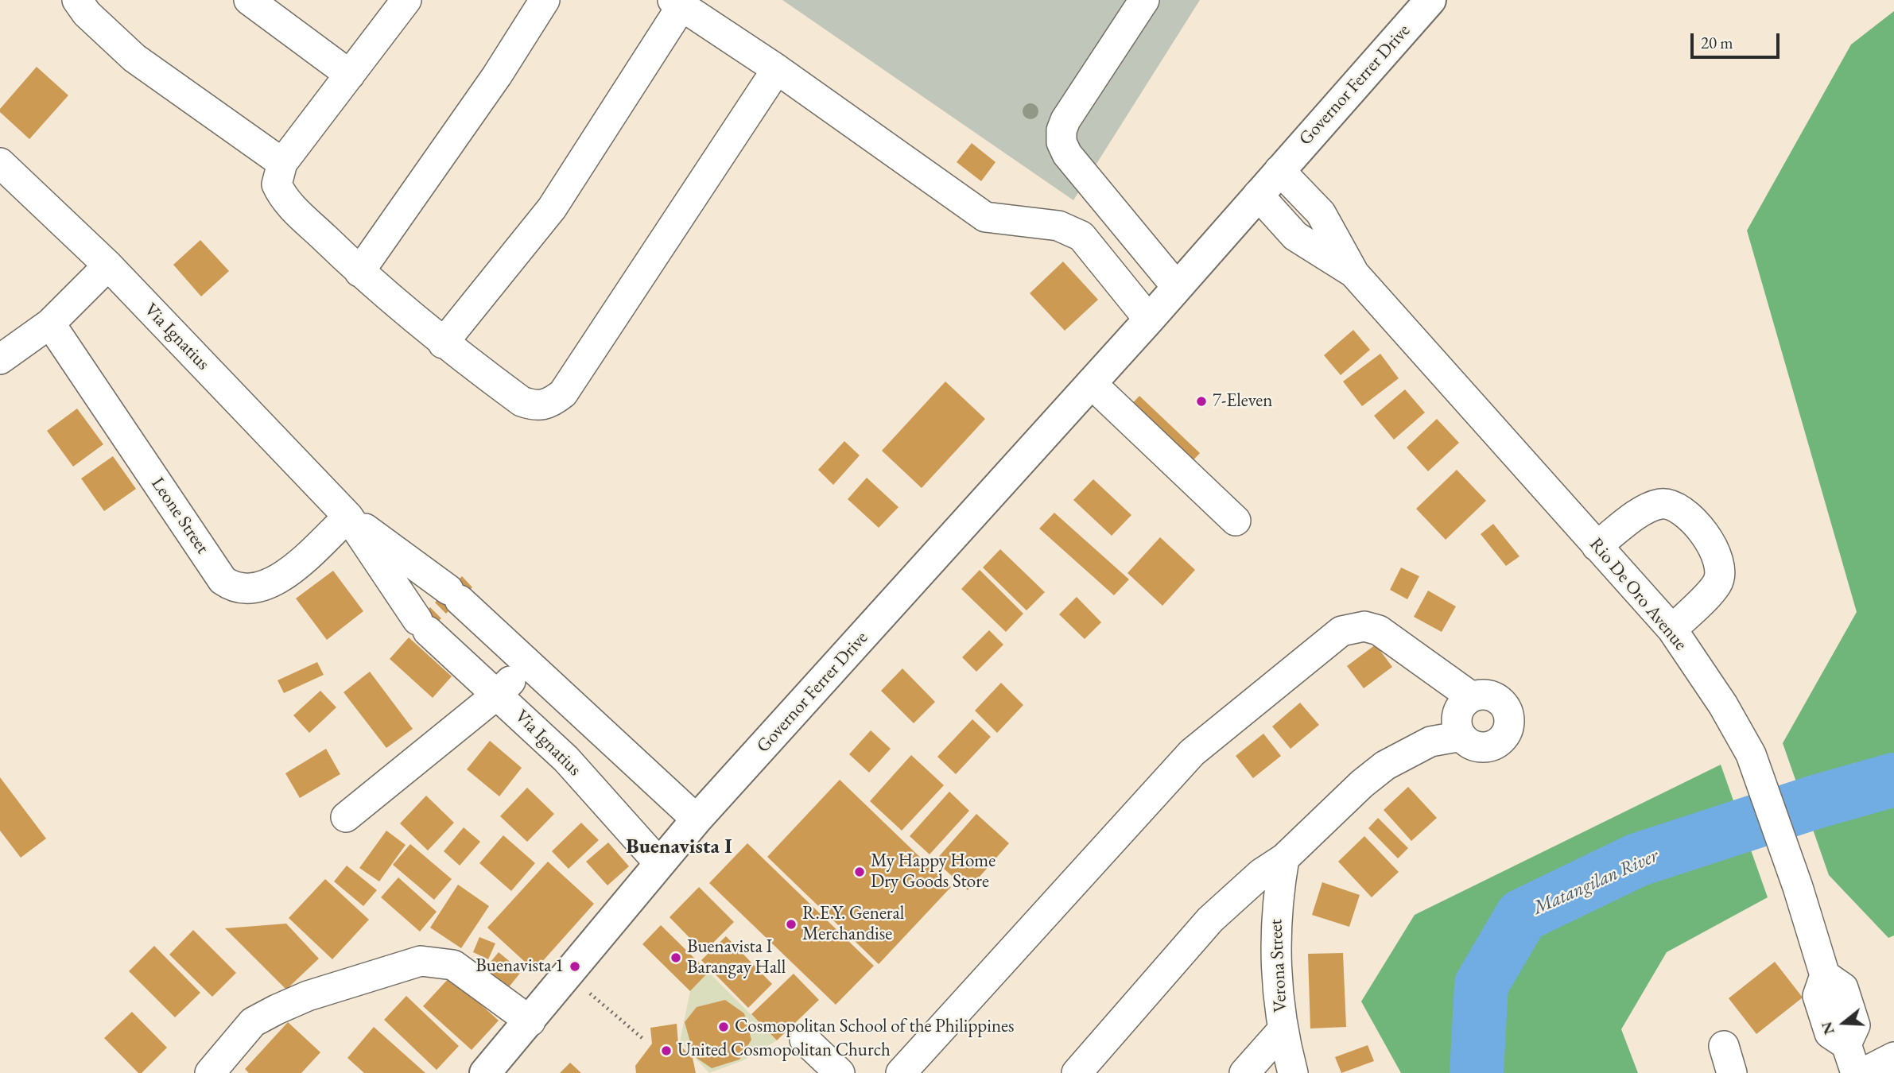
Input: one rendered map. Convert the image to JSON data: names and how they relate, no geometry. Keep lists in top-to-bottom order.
{
  "streets": {
    "main road": ["Governor Ferrer Drive"],
    "street": [
      "Via Ignatius",
      "Leone Street",
      "Rio De Oro Avenue",
      "Verona Street"
    ]
  },
  "crossings": [
    ["Governor Ferrer Drive", "Via Ignatius"],
    ["Governor Ferrer Drive", "Rio De Oro Avenue"],
    ["Via Ignatius", "Leone Street"]
  ],
  "districts": ["Buenavista I"],
  "water": ["Matangilan River"],
  "places": [
    "7-Eleven",
    "My Happy Home Dry Goods Store",
    "R.E.Y. General Merchandise",
    "Buenavista I Barangay Hall",
    "Buenavista 1",
    "Cosmopolitan School of the Philippines",
    "United Cosmopolitan Church"
  ],
  "scale_bar": "20 m",
  "north": "left"
}
